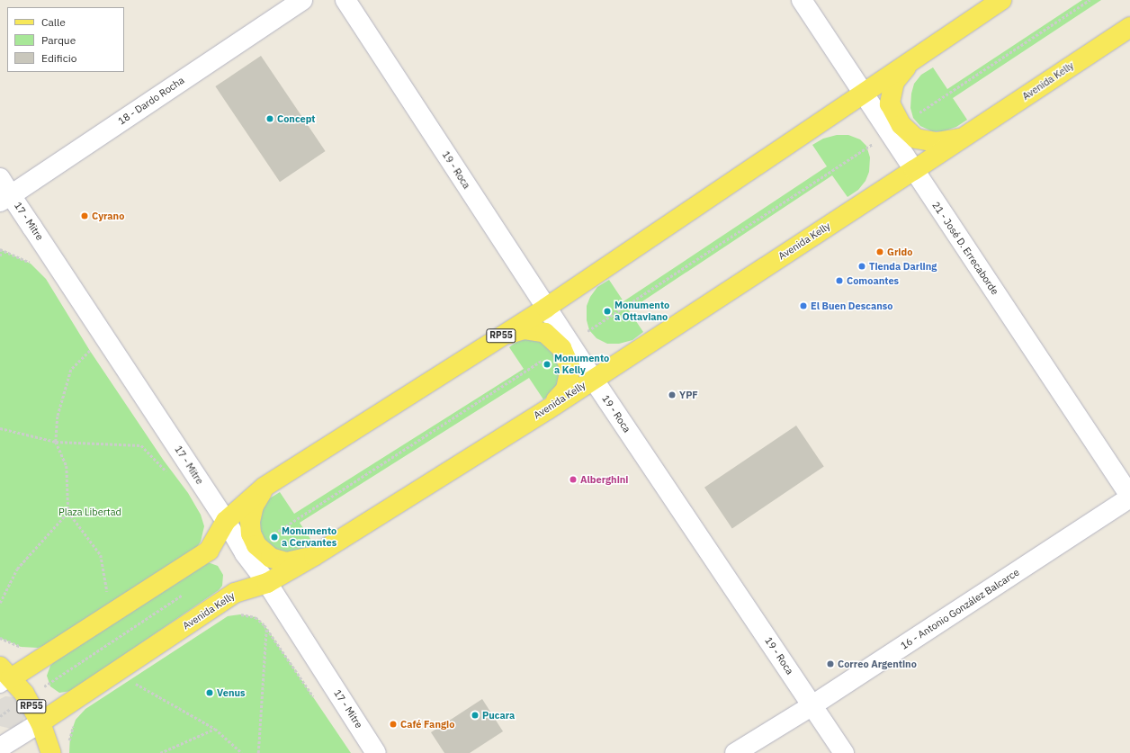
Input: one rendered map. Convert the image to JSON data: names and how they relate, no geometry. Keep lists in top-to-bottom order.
{
  "streets": {
    "main road": ["Avenida Kelly", "RP55"],
    "street": [
      "18 - Dardo Rocha",
      "19 - Roca",
      "17 - Mitre",
      "21 - José D. Errecaborde",
      "16 - Antonio González Balcarce"
    ]
  },
  "crossings": [
    ["Avenida Kelly", "19 - Roca"],
    ["Avenida Kelly", "17 - Mitre"],
    ["Avenida Kelly", "21 - José D. Errecaborde"],
    ["Avenida Kelly", "RP55"],
    ["18 - Dardo Rocha", "17 - Mitre"],
    ["19 - Roca", "RP55"],
    ["19 - Roca", "16 - Antonio González Balcarce"],
    ["17 - Mitre", "RP55"],
    ["21 - José D. Errecaborde", "RP55"],
    ["21 - José D. Errecaborde", "16 - Antonio González Balcarce"]
  ],
  "parks": ["Plaza Libertad"],
  "places": [
    "Concept",
    "Cyrano",
    "Grido",
    "Tienda Darling",
    "Comoantes",
    "El Buen Descanso",
    "Monumento a Ottaviano",
    "Monumento a Kelly",
    "YPF",
    "Alberghini",
    "Monumento a Cervantes",
    "Correo Argentino",
    "Venus",
    "Pucara",
    "Café Fangio"
  ],
  "legend": ["Calle", "Parque", "Edificio"]
}
